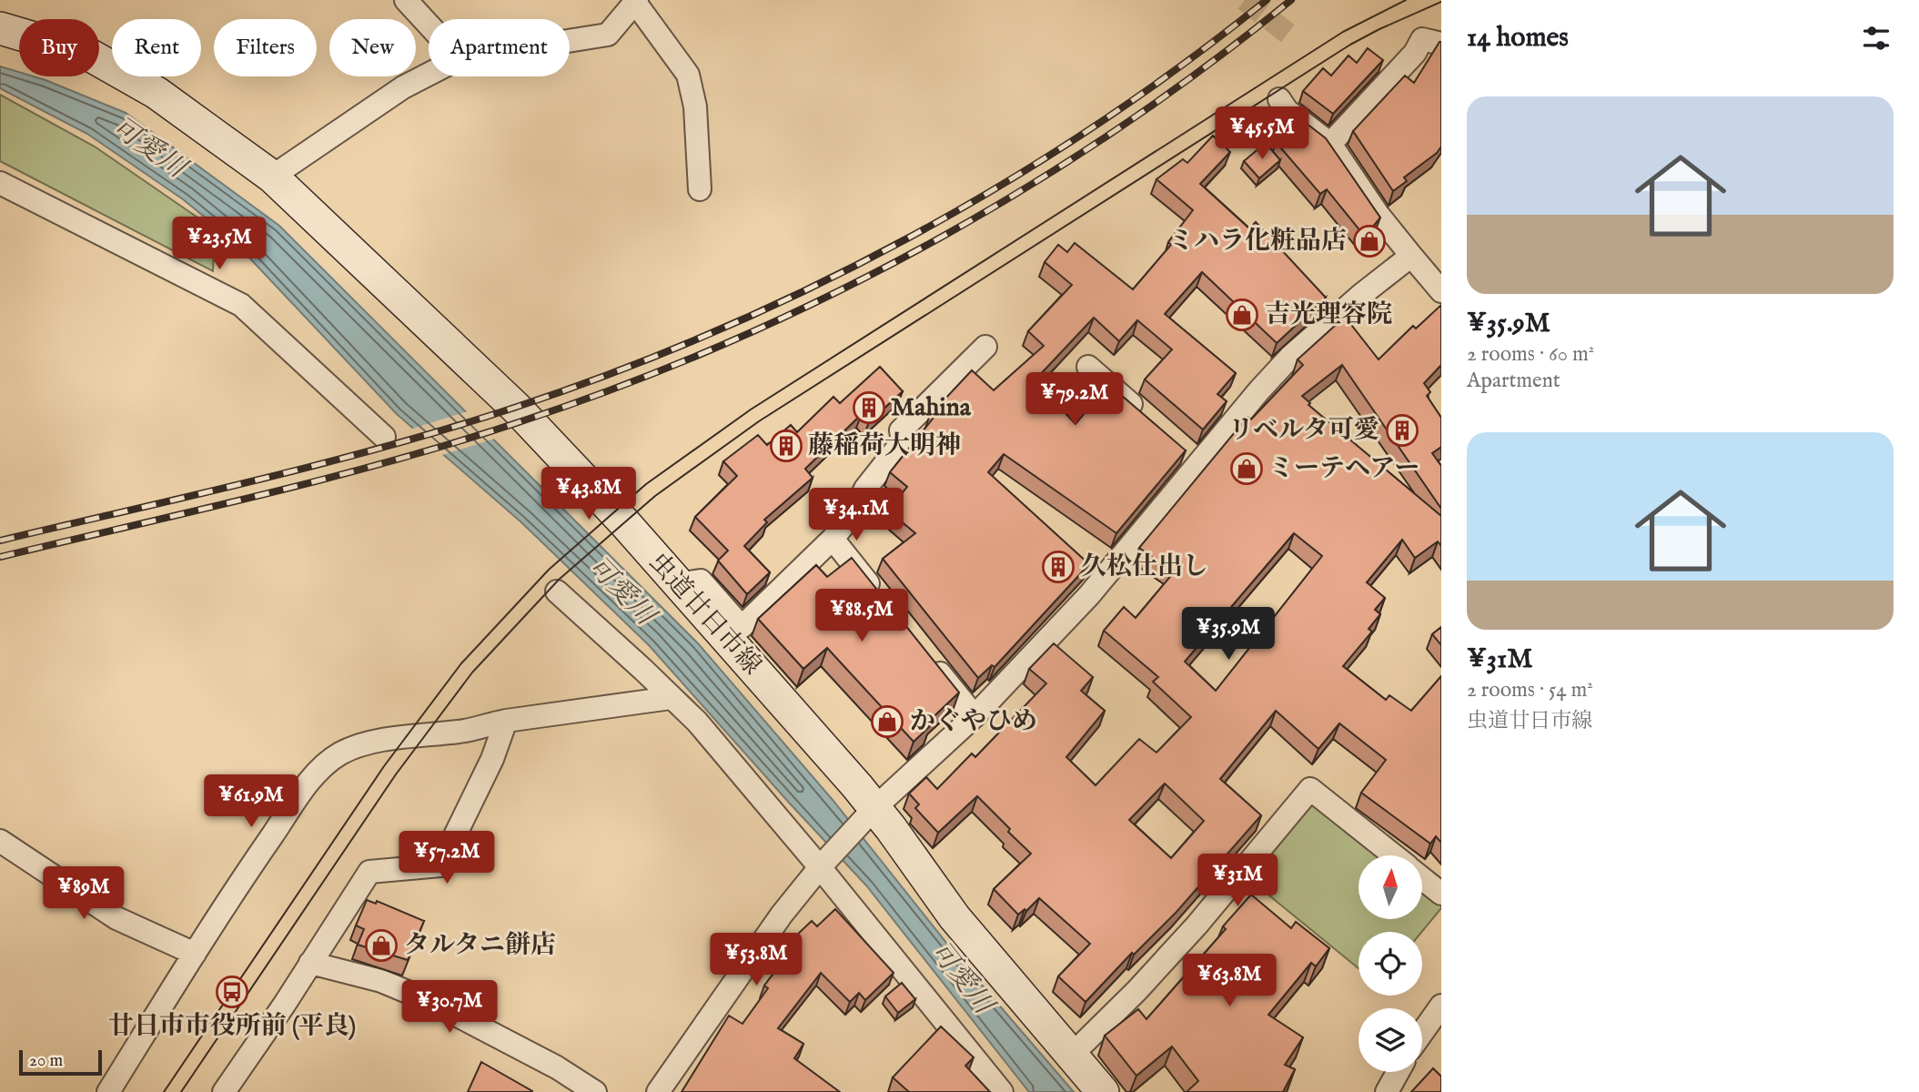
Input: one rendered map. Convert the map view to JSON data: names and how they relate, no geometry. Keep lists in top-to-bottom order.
{
  "streets": {
    "main road": ["虫道廿日市線"]
  },
  "water": ["可愛川"],
  "places": {
    "shop": [
      "ミハラ化粧品店",
      "吉光理容院",
      "ミーテヘアー",
      "かぐやひめ",
      "タルタニ餅店"
    ],
    "building": [
      "Mahina",
      "リベルタ可愛",
      "藤稲荷大明神",
      "久松仕出し"
    ],
    "bus stop": ["廿日市市役所前 (平良)"]
  },
  "scale_bar": "20 m",
  "north": "top",
  "page": {
    "heading": "14 homes",
    "chip": [
      "Buy",
      "Rent",
      "Filters",
      "New",
      "Apartment"
    ],
    "list": [
      {
        "name": "¥35.9M",
        "note": "2 rooms · 60 m² · Apartment"
      },
      {
        "name": "¥31M",
        "note": "2 rooms · 54 m² · 虫道廿日市線"
      }
    ],
    "price": [
      "¥45.5M",
      "¥23.5M",
      "¥79.2M",
      "¥43.8M",
      "¥34.1M",
      "¥88.5M",
      "¥35.9M",
      "¥61.9M",
      "¥57.2M",
      "¥31M",
      "¥89M",
      "¥53.8M",
      "¥63.8M",
      "¥30.7M"
    ],
    "scale": "20 m"
  }
}
